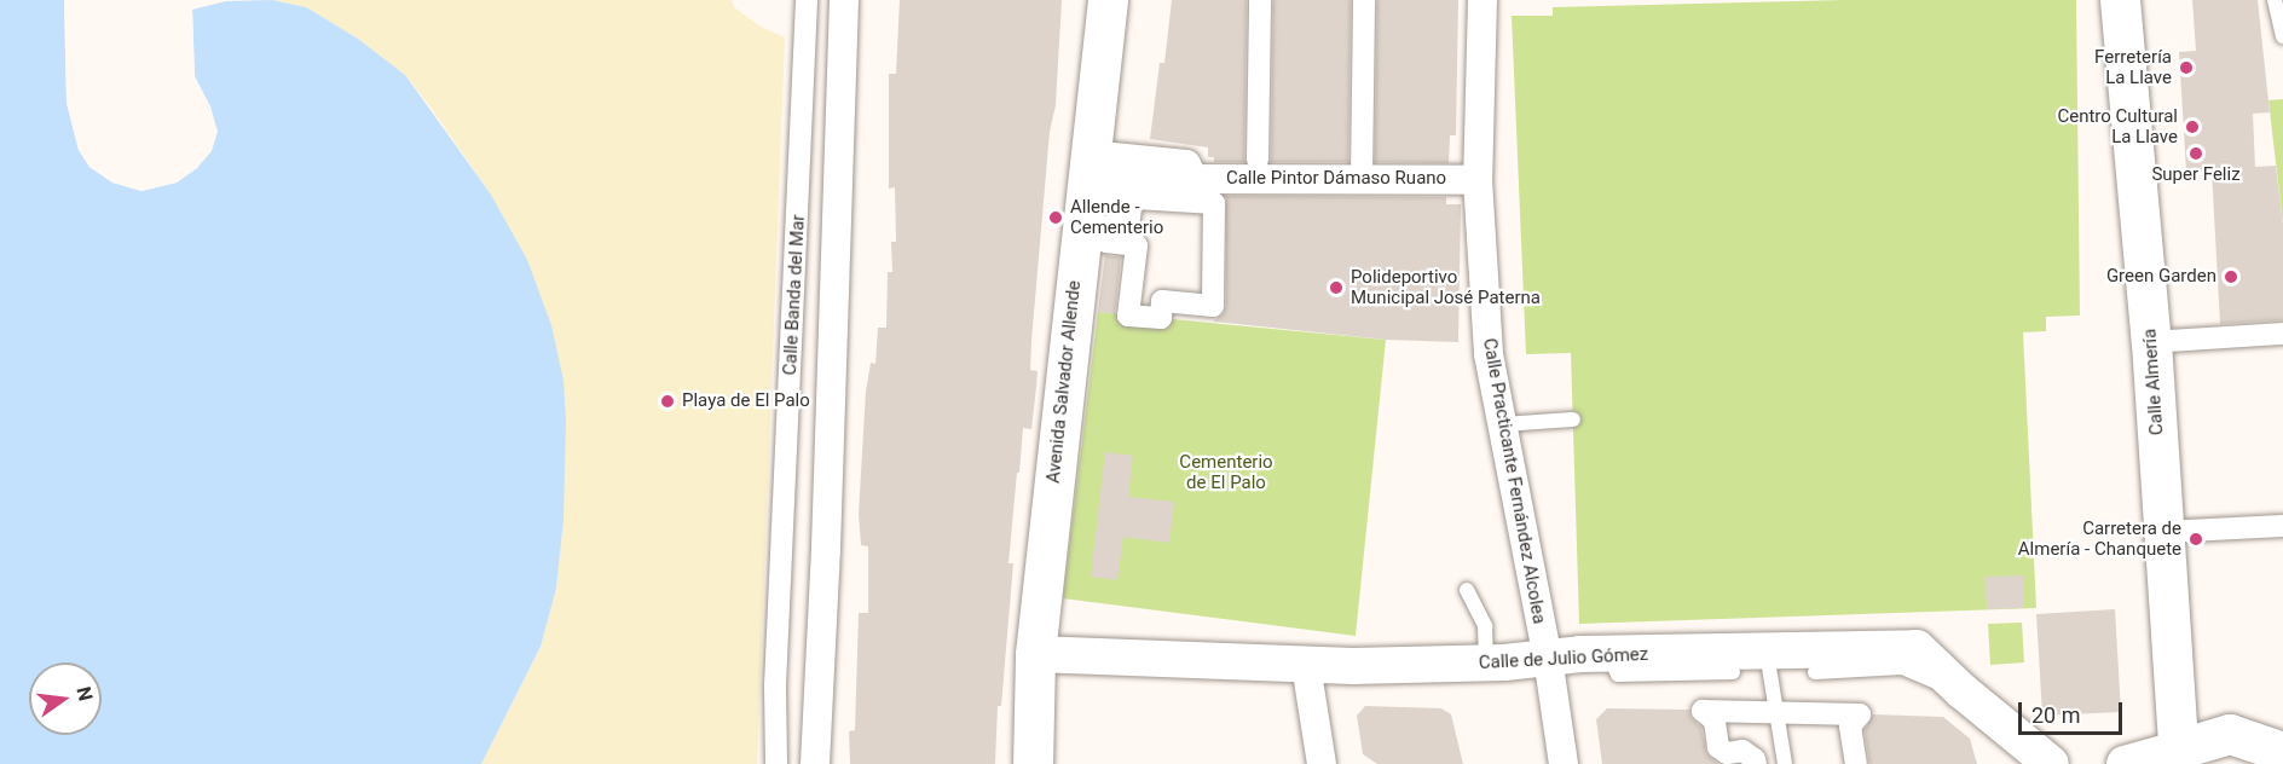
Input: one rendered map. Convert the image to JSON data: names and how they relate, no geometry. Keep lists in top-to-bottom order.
{
  "streets": {
    "main road": ["Avenida Salvador Allende", "Calle Almería"],
    "street": [
      "Calle Pintor Dámaso Ruano",
      "Calle Banda del Mar",
      "Calle Practicante Fernández Alcolea",
      "Calle de Julio Gómez"
    ]
  },
  "crossings": [
    ["Calle Pintor Dámaso Ruano", "Avenida Salvador Allende"],
    ["Calle Pintor Dámaso Ruano", "Calle Practicante Fernández Alcolea"],
    ["Avenida Salvador Allende", "Calle de Julio Gómez"],
    ["Calle Practicante Fernández Alcolea", "Calle de Julio Gómez"]
  ],
  "parks": ["Cementerio de El Palo"],
  "places": [
    "Ferretería La Llave",
    "Centro Cultural La Llave",
    "Super Feliz",
    "Allende - Cementerio",
    "Green Garden",
    "Polideportivo Municipal José Paterna",
    "Playa de El Palo",
    "Carretera de Almería - Chanquete"
  ],
  "scale_bar": "20 m",
  "north": "right"
}
